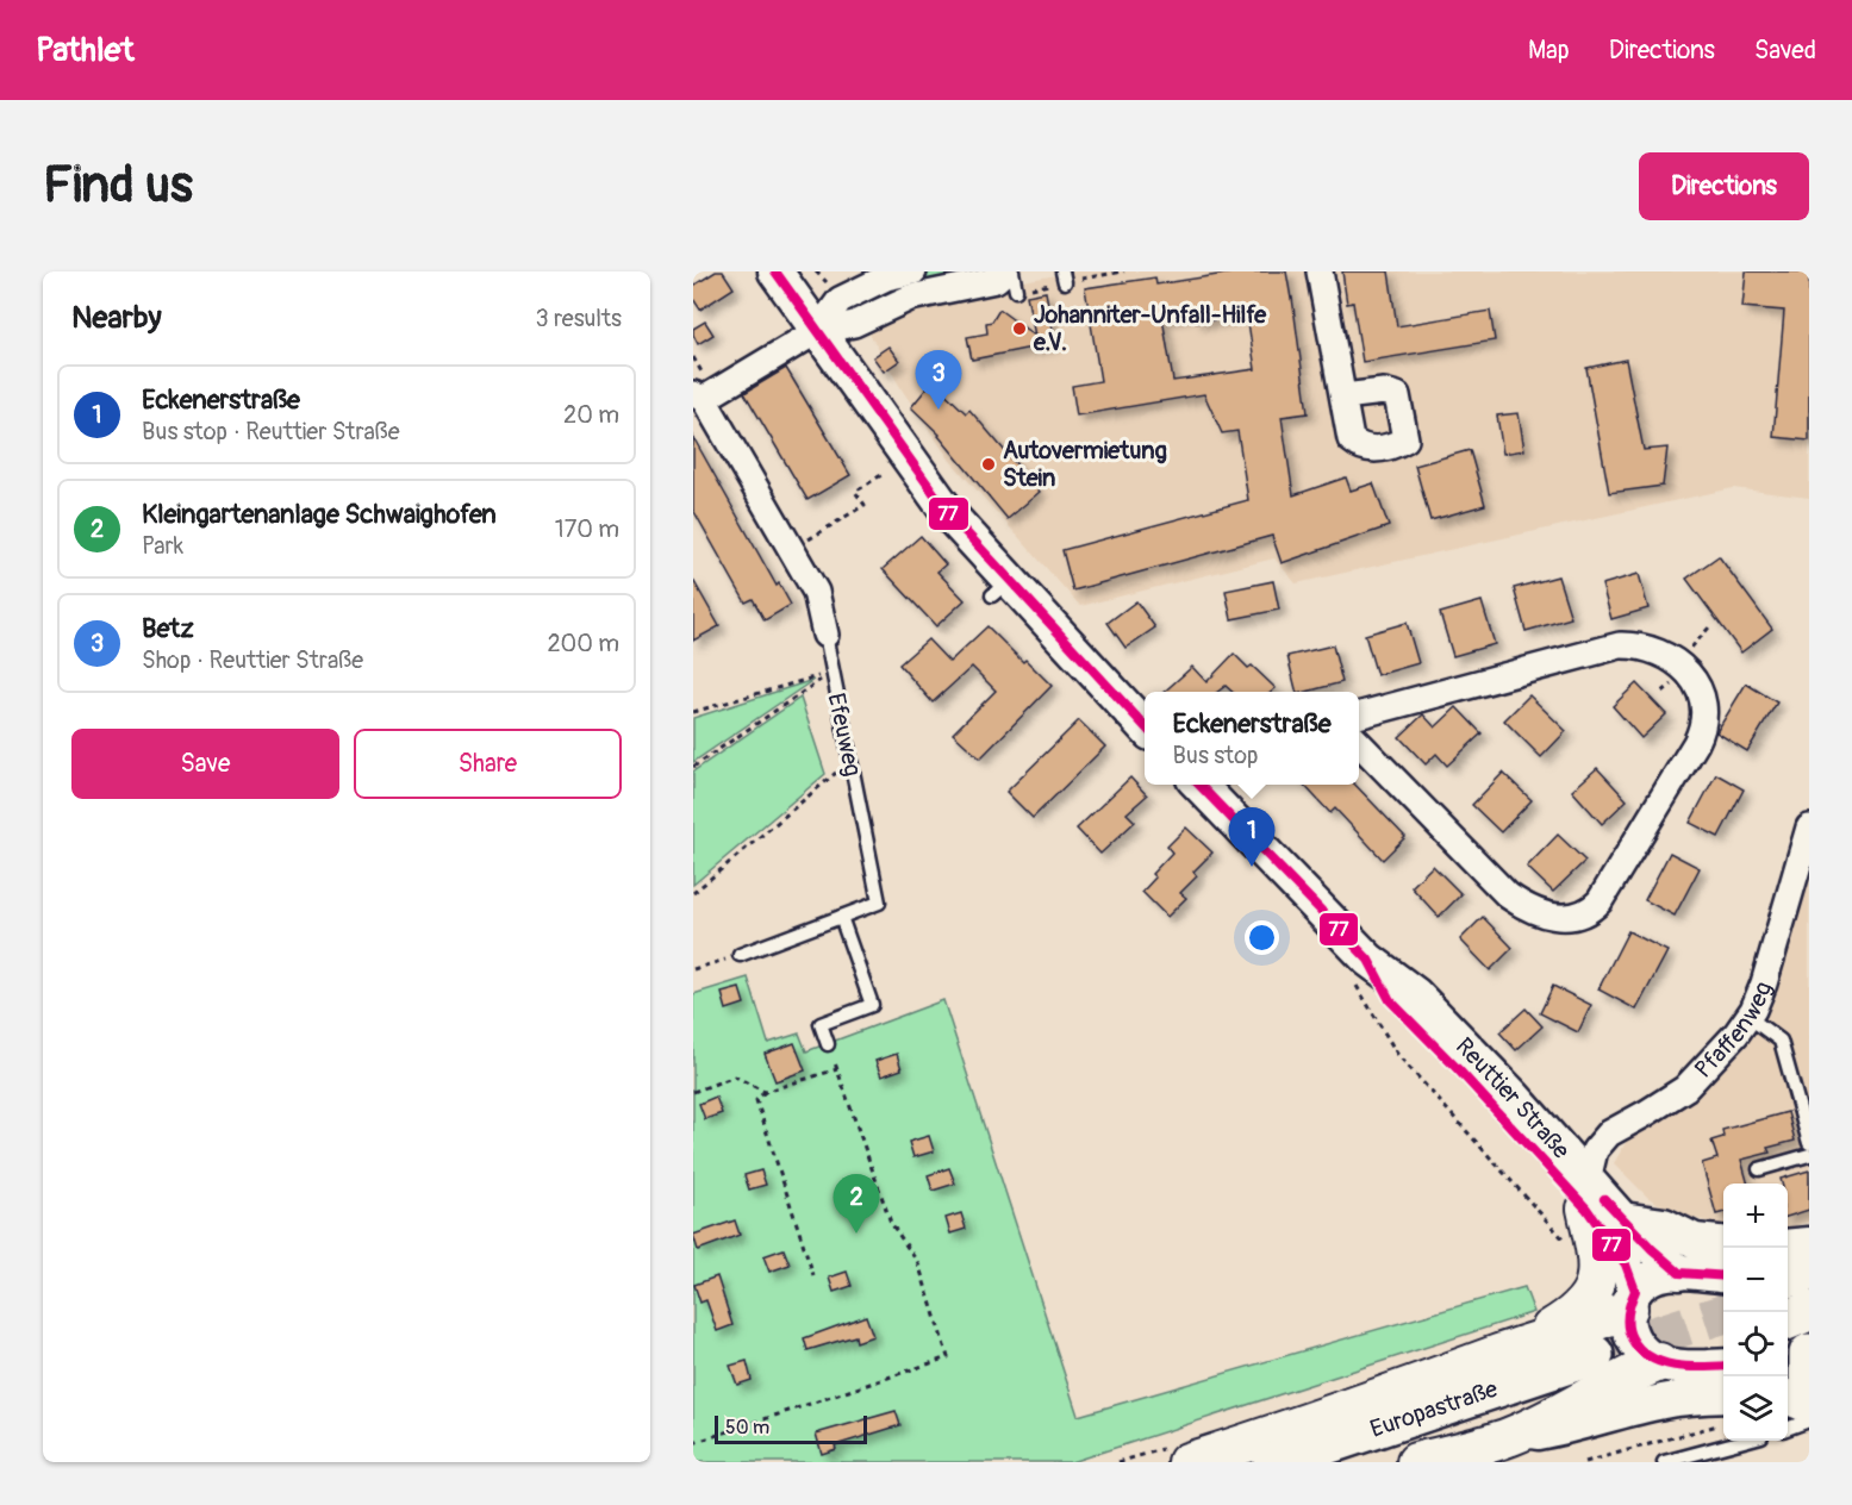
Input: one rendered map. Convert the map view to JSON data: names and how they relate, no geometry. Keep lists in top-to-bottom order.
{
  "streets": {
    "highway": ["Europastraße"],
    "main road": ["Reuttier Straße"],
    "street": ["Efeuweg", "Pfaffenweg"]
  },
  "crossings": [
    ["Pfaffenweg", "Reuttier Straße"]
  ],
  "places": ["Johanniter-Unfall-Hilfe e.V.", "Autovermietung Stein"],
  "lines": ["transit line 77"],
  "scale_bar": "50 m",
  "page": {
    "header": "Pathlet",
    "nav": ["Map", "Directions", "Saved"],
    "buttons": [
      "Directions",
      ["Save", "Share"]
    ],
    "title": "Find us",
    "heading": ["Nearby", "3 results"],
    "pins": ["3", "1", "2"],
    "list": [
      {
        "mark": "1",
        "name": "Eckenerstraße",
        "note": "Bus stop · Reuttier Straße",
        "value": "20 m"
      },
      {
        "mark": "2",
        "name": "Kleingartenanlage Schwaighofen",
        "note": "Park",
        "value": "170 m"
      },
      {
        "mark": "3",
        "name": "Betz",
        "note": "Shop · Reuttier Straße",
        "value": "200 m"
      }
    ],
    "popup": ["Eckenerstraße", "Bus stop"],
    "map_buttons": ["+", "−"],
    "scale": "50 m"
  }
}
